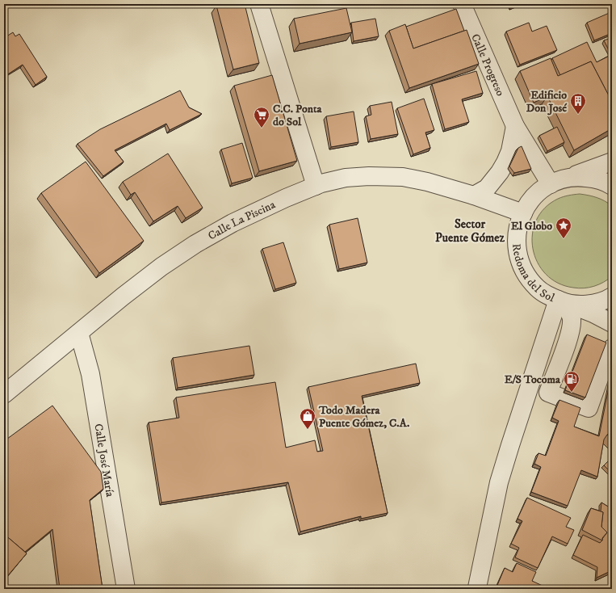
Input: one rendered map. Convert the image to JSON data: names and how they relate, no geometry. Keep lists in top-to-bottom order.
{
  "streets": {
    "street": [
      "Calle Progreso",
      "Calle La Piscina",
      "Redoma del Sol",
      "Calle José María"
    ]
  },
  "crossings": [
    ["Calle Progreso", "Redoma del Sol"],
    ["Calle La Piscina", "Redoma del Sol"],
    ["Calle La Piscina", "Calle José María"]
  ],
  "districts": ["Sector Puente Gómez"],
  "places": {
    "building": ["Edificio Don José"],
    "supermarket": ["C.C. Ponta do Sol"],
    "place": ["El Globo"],
    "fuel station": ["E/S Tocoma"],
    "shop": ["Todo Madera Puente Gómez, C.A."]
  }
}
